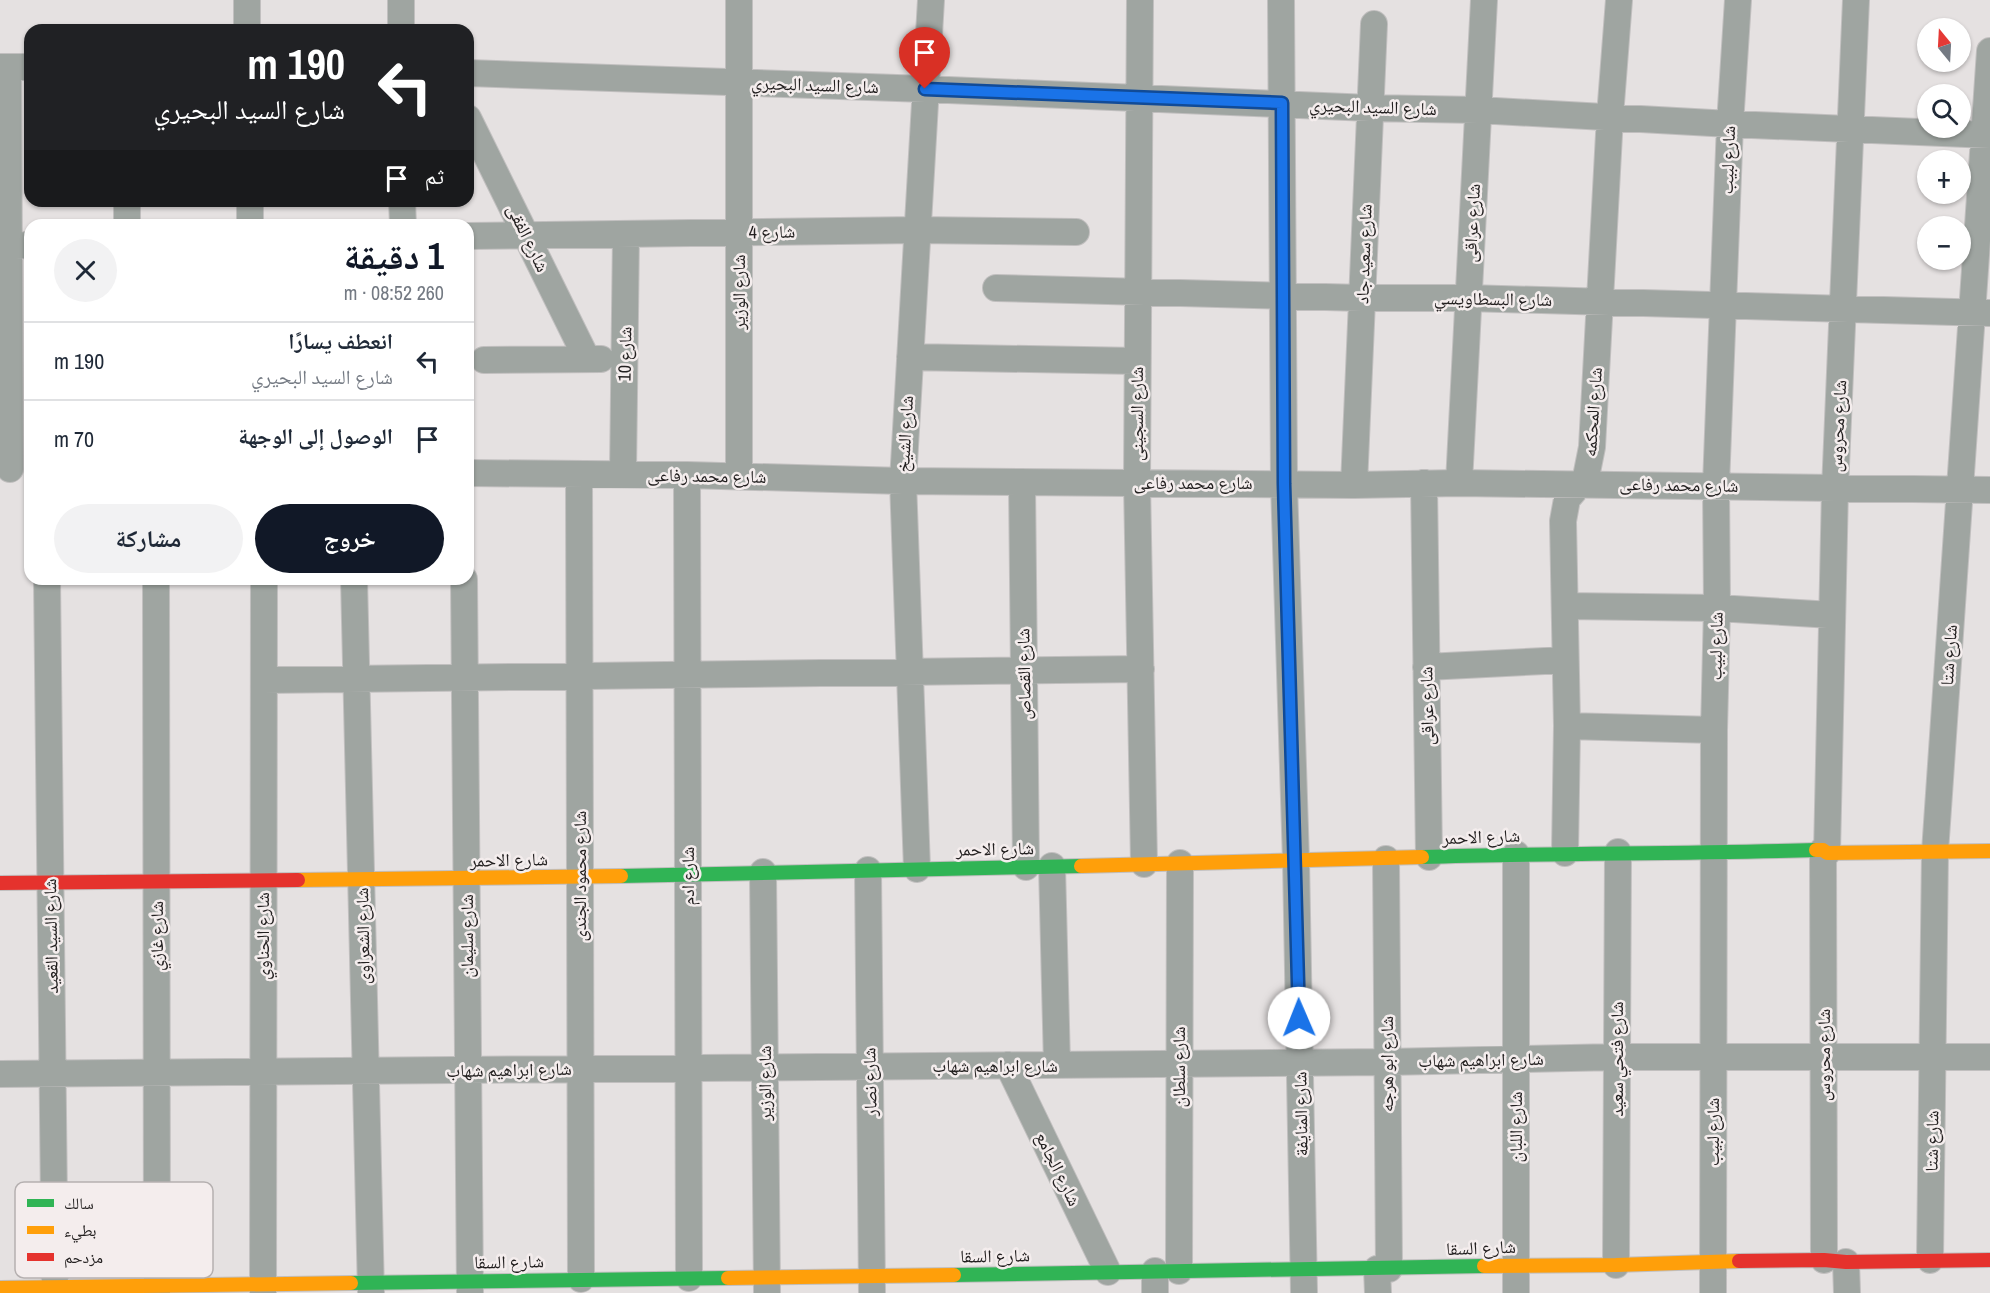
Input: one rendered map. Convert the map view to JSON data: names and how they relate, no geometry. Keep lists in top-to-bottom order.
{
  "streets": {
    "street": [
      "شارع السيد البحيري",
      "شارع لبيب",
      "شارع عراقى",
      "شارع 4",
      "شارع الفقى",
      "شارع سعيد جاد",
      "شارع الوزير",
      "شارع البسطاويسي",
      "شارع 10",
      "شارع المحكمه",
      "شارع السجينى",
      "شارع محروس",
      "شارع الشيخ",
      "شارع محمد رفاعى",
      "شارع شتا",
      "شارع القصاص",
      "شارع الاحمر",
      "شارع محمود الجندى",
      "شارع ادم",
      "شارع السيد القعيد",
      "شارع غازي",
      "شارع الحناوي",
      "شارع الشعراوى",
      "شارع سليمان",
      "شارع فتحي سعيد",
      "شارع ابراهيم شهاب",
      "شارع ابو هرجه",
      "شارع سلطان",
      "شارع نصار",
      "شارع المنايفة",
      "شارع اللبان",
      "شارع الجامع",
      "شارع السقا"
    ]
  },
  "crossings": [
    ["شارع السيد البحيري", "شارع لبيب"],
    ["شارع السيد البحيري", "شارع عراقى"],
    ["شارع السيد البحيري", "شارع سعيد جاد"],
    ["شارع السيد البحيري", "شارع الوزير"],
    ["شارع السيد البحيري", "شارع المحكمه"],
    ["شارع السيد البحيري", "شارع السجينى"],
    ["شارع السيد البحيري", "شارع محروس"],
    ["شارع السيد البحيري", "شارع الشيخ"],
    ["شارع السيد البحيري", "شارع شتا"],
    ["شارع السيد البحيري", "شارع المنايفة"],
    ["شارع لبيب", "شارع البسطاويسي"],
    ["شارع لبيب", "شارع محمد رفاعى"],
    ["شارع لبيب", "شارع الاحمر"],
    ["شارع لبيب", "شارع ابراهيم شهاب"],
    ["شارع لبيب", "شارع السقا"],
    ["شارع عراقى", "شارع البسطاويسي"],
    ["شارع عراقى", "شارع محمد رفاعى"],
    ["شارع عراقى", "شارع الاحمر"],
    ["شارع 4", "شارع الفقى"],
    ["شارع 4", "شارع الوزير"],
    ["شارع 4", "شارع 10"],
    ["شارع 4", "شارع الشيخ"],
    ["شارع سعيد جاد", "شارع البسطاويسي"],
    ["شارع سعيد جاد", "شارع محمد رفاعى"],
    ["شارع الوزير", "شارع محمد رفاعى"],
    ["شارع الوزير", "شارع الاحمر"],
    ["شارع الوزير", "شارع ابراهيم شهاب"],
    ["شارع الوزير", "شارع السقا"],
    ["شارع البسطاويسي", "شارع المحكمه"],
    ["شارع البسطاويسي", "شارع السجينى"],
    ["شارع البسطاويسي", "شارع محروس"],
    ["شارع البسطاويسي", "شارع شتا"],
    ["شارع البسطاويسي", "شارع المنايفة"],
    ["شارع 10", "شارع محمد رفاعى"],
    ["شارع المحكمه", "شارع محمد رفاعى"],
    ["شارع المحكمه", "شارع الاحمر"],
    ["شارع السجينى", "شارع محمد رفاعى"],
    ["شارع السجينى", "شارع الاحمر"],
    ["شارع محروس", "شارع محمد رفاعى"],
    ["شارع محروس", "شارع الاحمر"],
    ["شارع محروس", "شارع ابراهيم شهاب"],
    ["شارع محروس", "شارع السقا"],
    ["شارع الشيخ", "شارع محمد رفاعى"],
    ["شارع الشيخ", "شارع الاحمر"],
    ["شارع محمد رفاعى", "شارع شتا"],
    ["شارع محمد رفاعى", "شارع القصاص"],
    ["شارع محمد رفاعى", "شارع محمود الجندى"],
    ["شارع محمد رفاعى", "شارع ادم"],
    ["شارع محمد رفاعى", "شارع المنايفة"],
    ["شارع شتا", "شارع الاحمر"],
    ["شارع شتا", "شارع ابراهيم شهاب"],
    ["شارع شتا", "شارع السقا"],
    ["شارع القصاص", "شارع الاحمر"],
    ["شارع الاحمر", "شارع محمود الجندى"],
    ["شارع الاحمر", "شارع ادم"],
    ["شارع الاحمر", "شارع السيد القعيد"],
    ["شارع الاحمر", "شارع غازي"],
    ["شارع الاحمر", "شارع الحناوي"],
    ["شارع الاحمر", "شارع الشعراوى"],
    ["شارع الاحمر", "شارع سليمان"],
    ["شارع الاحمر", "شارع فتحي سعيد"],
    ["شارع الاحمر", "شارع ابو هرجه"],
    ["شارع الاحمر", "شارع سلطان"],
    ["شارع الاحمر", "شارع نصار"],
    ["شارع الاحمر", "شارع المنايفة"],
    ["شارع الاحمر", "شارع اللبان"],
    ["شارع محمود الجندى", "شارع ابراهيم شهاب"],
    ["شارع محمود الجندى", "شارع السقا"],
    ["شارع ادم", "شارع ابراهيم شهاب"],
    ["شارع ادم", "شارع السقا"],
    ["شارع السيد القعيد", "شارع ابراهيم شهاب"],
    ["شارع غازي", "شارع ابراهيم شهاب"],
    ["شارع الحناوي", "شارع ابراهيم شهاب"],
    ["شارع الحناوي", "شارع السقا"],
    ["شارع الشعراوى", "شارع ابراهيم شهاب"],
    ["شارع الشعراوى", "شارع السقا"],
    ["شارع سليمان", "شارع ابراهيم شهاب"],
    ["شارع سليمان", "شارع السقا"],
    ["شارع فتحي سعيد", "شارع ابراهيم شهاب"],
    ["شارع فتحي سعيد", "شارع السقا"],
    ["شارع ابراهيم شهاب", "شارع ابو هرجه"],
    ["شارع ابراهيم شهاب", "شارع سلطان"],
    ["شارع ابراهيم شهاب", "شارع نصار"],
    ["شارع ابراهيم شهاب", "شارع المنايفة"],
    ["شارع ابراهيم شهاب", "شارع اللبان"],
    ["شارع ابراهيم شهاب", "شارع الجامع"],
    ["شارع ابو هرجه", "شارع السقا"],
    ["شارع سلطان", "شارع السقا"],
    ["شارع نصار", "شارع السقا"],
    ["شارع المنايفة", "شارع السقا"],
    ["شارع اللبان", "شارع السقا"],
    ["شارع الجامع", "شارع السقا"]
  ],
  "legend": ["سالك", "بطيء", "مزدحم"],
  "north": "top",
  "page": {
    "map_buttons": ["+", "−"],
    "turn": ["190 m", "شارع السيد البحيري"],
    "then": "ثم",
    "heading": ["1 دقيقة", "260 m · 08:52"],
    "list": [
      {
        "name": "انعطف يسارًا",
        "note": "شارع السيد البحيري",
        "value": "190 m"
      },
      {
        "name": "الوصول إلى الوجهة",
        "value": "70 m"
      }
    ],
    "buttons": ["خروج", "مشاركة"]
  }
}
